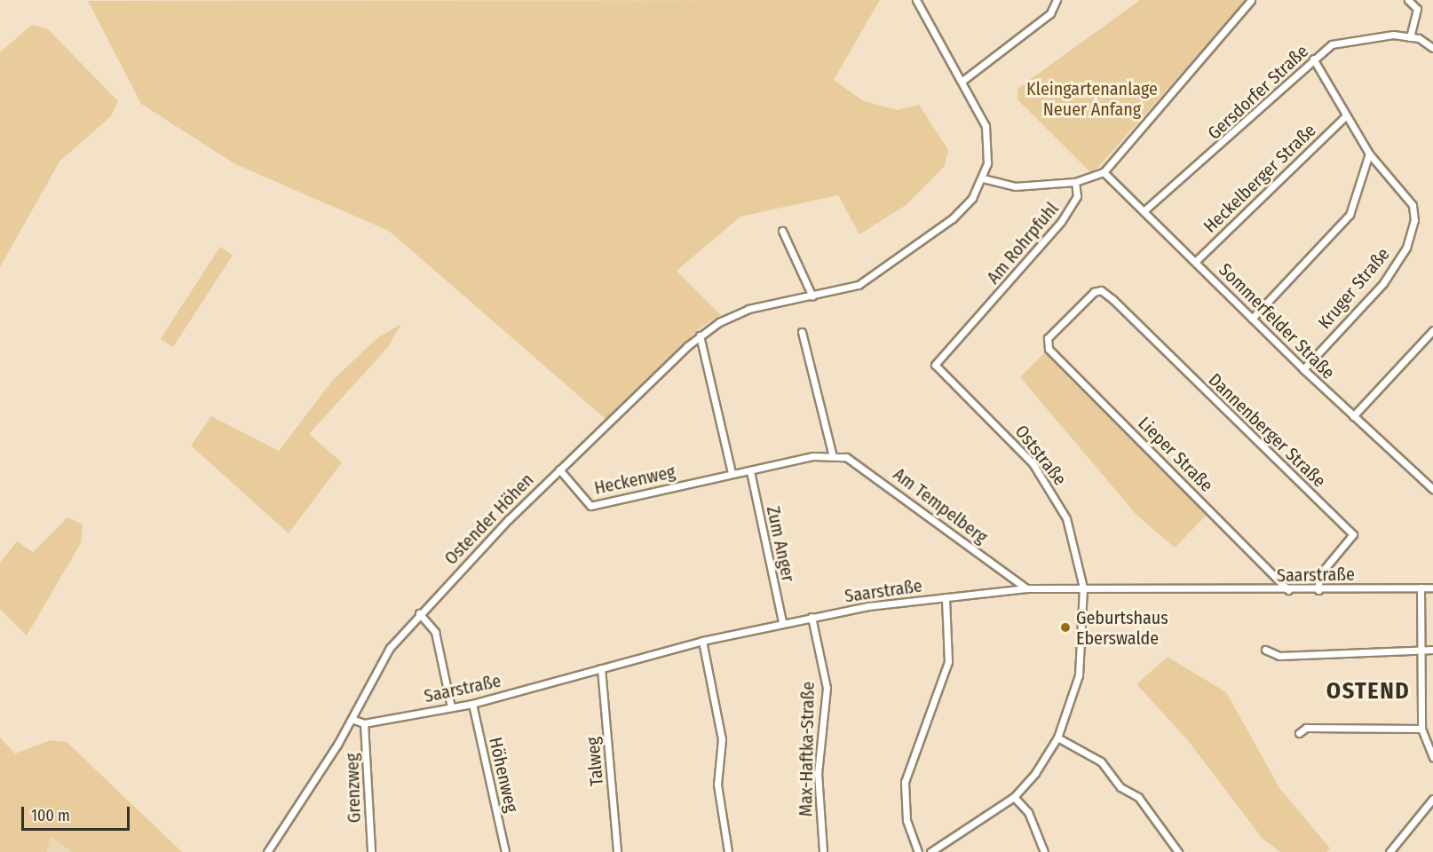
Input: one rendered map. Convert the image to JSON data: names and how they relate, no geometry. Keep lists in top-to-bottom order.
{
  "streets": {
    "street": [
      "Gersdorfer Straße",
      "Heckelberger Straße",
      "Am Rohrpfuhl",
      "Kruger Straße",
      "Sommerfelder Straße",
      "Dannenberger Straße",
      "Lieper Straße",
      "Oststraße",
      "Heckenweg",
      "Am Tempelberg",
      "Ostender Höhen",
      "Zum Anger",
      "Saarstraße",
      "Max-Haftka-Straße",
      "Talweg",
      "Höhenweg",
      "Grenzweg"
    ]
  },
  "crossings": [
    ["Gersdorfer Straße", "Kruger Straße"],
    ["Gersdorfer Straße", "Sommerfelder Straße"],
    ["Heckelberger Straße", "Kruger Straße"],
    ["Heckelberger Straße", "Sommerfelder Straße"],
    ["Am Rohrpfuhl", "Oststraße"],
    ["Kruger Straße", "Sommerfelder Straße"],
    ["Dannenberger Straße", "Lieper Straße"],
    ["Dannenberger Straße", "Saarstraße"],
    ["Lieper Straße", "Saarstraße"],
    ["Oststraße", "Saarstraße"],
    ["Heckenweg", "Am Tempelberg"],
    ["Heckenweg", "Ostender Höhen"],
    ["Am Tempelberg", "Zum Anger"],
    ["Am Tempelberg", "Saarstraße"],
    ["Zum Anger", "Saarstraße"],
    ["Saarstraße", "Max-Haftka-Straße"],
    ["Saarstraße", "Talweg"],
    ["Saarstraße", "Höhenweg"],
    ["Saarstraße", "Grenzweg"]
  ],
  "districts": ["OSTEND"],
  "parks": ["Kleingartenanlage Neuer Anfang"],
  "places": ["Geburtshaus Eberswalde"],
  "scale_bar": "100 m"
}
